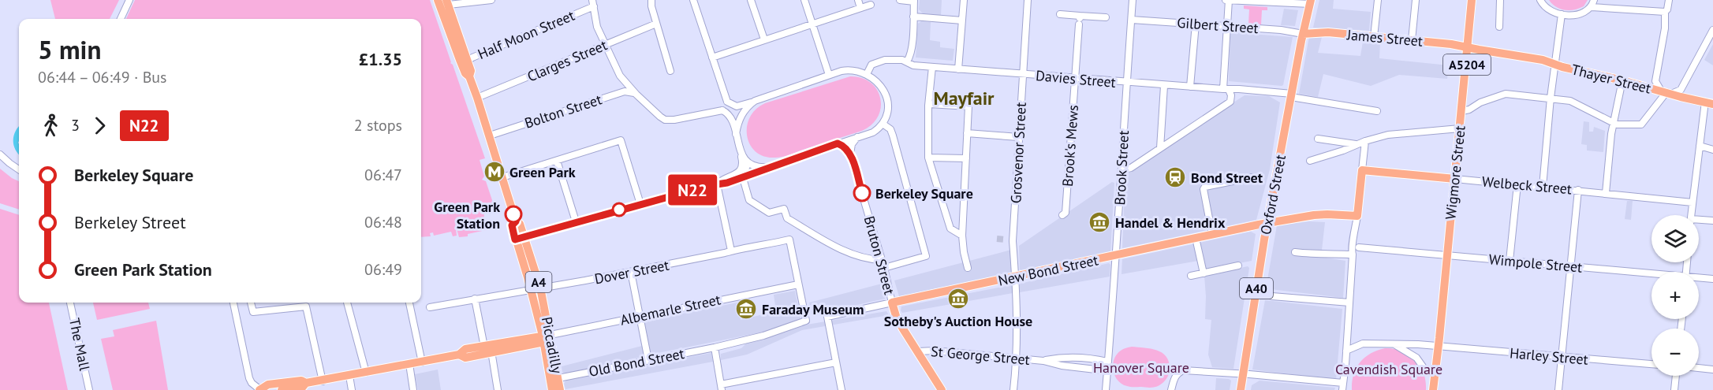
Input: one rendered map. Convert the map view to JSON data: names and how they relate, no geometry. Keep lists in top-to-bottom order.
{
  "streets": {
    "main road": [
      "James Street",
      "A5204",
      "Thayer Street",
      "Wigmore Street",
      "Welbeck Street",
      "Oxford Street",
      "New Bond Street",
      "A4",
      "A40",
      "Piccadilly"
    ],
    "street": [
      "Gilbert Street",
      "Half Moon Street",
      "Clarges Street",
      "Davies Street",
      "Bolton Street",
      "Brook's Mews",
      "Grosvenor Street",
      "Brook Street",
      "Bruton Street",
      "Wimpole Street",
      "Dover Street",
      "Albemarle Street",
      "The Mall",
      "St George Street",
      "Harley Street",
      "Old Bond Street"
    ]
  },
  "crossings": [
    ["Gilbert Street", "James Street"],
    ["Gilbert Street", "Brook Street"],
    ["Gilbert Street", "Oxford Street"],
    ["Half Moon Street", "Piccadilly"],
    ["James Street", "Thayer Street"],
    ["James Street", "Wigmore Street"],
    ["James Street", "Oxford Street"],
    ["Clarges Street", "Piccadilly"],
    ["A5204", "Wigmore Street"],
    ["A5204", "Harley Street"],
    ["Davies Street", "Brook's Mews"],
    ["Davies Street", "Grosvenor Street"],
    ["Davies Street", "Brook Street"],
    ["Davies Street", "Oxford Street"],
    ["Bolton Street", "Piccadilly"],
    ["Grosvenor Street", "New Bond Street"],
    ["Grosvenor Street", "St George Street"],
    ["Brook Street", "New Bond Street"],
    ["Brook Street", "St George Street"],
    ["Wigmore Street", "Welbeck Street"],
    ["Wigmore Street", "Wimpole Street"],
    ["Wigmore Street", "Harley Street"],
    ["Oxford Street", "New Bond Street"],
    ["Bruton Street", "New Bond Street"],
    ["Dover Street", "Albemarle Street"],
    ["Dover Street", "Piccadilly"],
    ["Albemarle Street", "Piccadilly"],
    ["Piccadilly", "Old Bond Street"]
  ],
  "districts": ["Mayfair"],
  "parks": ["Hanover Square", "Cavendish Square"],
  "places": {
    "metro station": ["Green Park"],
    "station": ["Bond Street"],
    "other": ["Berkeley Square", "Green Park Station"],
    "museum": ["Handel & Hendrix", "Sotheby's Auction House", "Faraday Museum"]
  },
  "lines": ["bus line N22"],
  "page": {
    "on_map": "N22",
    "heading": ["5 min", "06:44 – 06:49 · Bus", "£1.35"],
    "legs": ["3", "N22", "2 stops"],
    "list": [
      {
        "name": "Berkeley Square",
        "value": "06:47"
      },
      {
        "name": "Berkeley Street",
        "value": "06:48"
      },
      {
        "name": "Green Park Station",
        "value": "06:49"
      }
    ],
    "map_buttons": ["+", "−"]
  }
}
